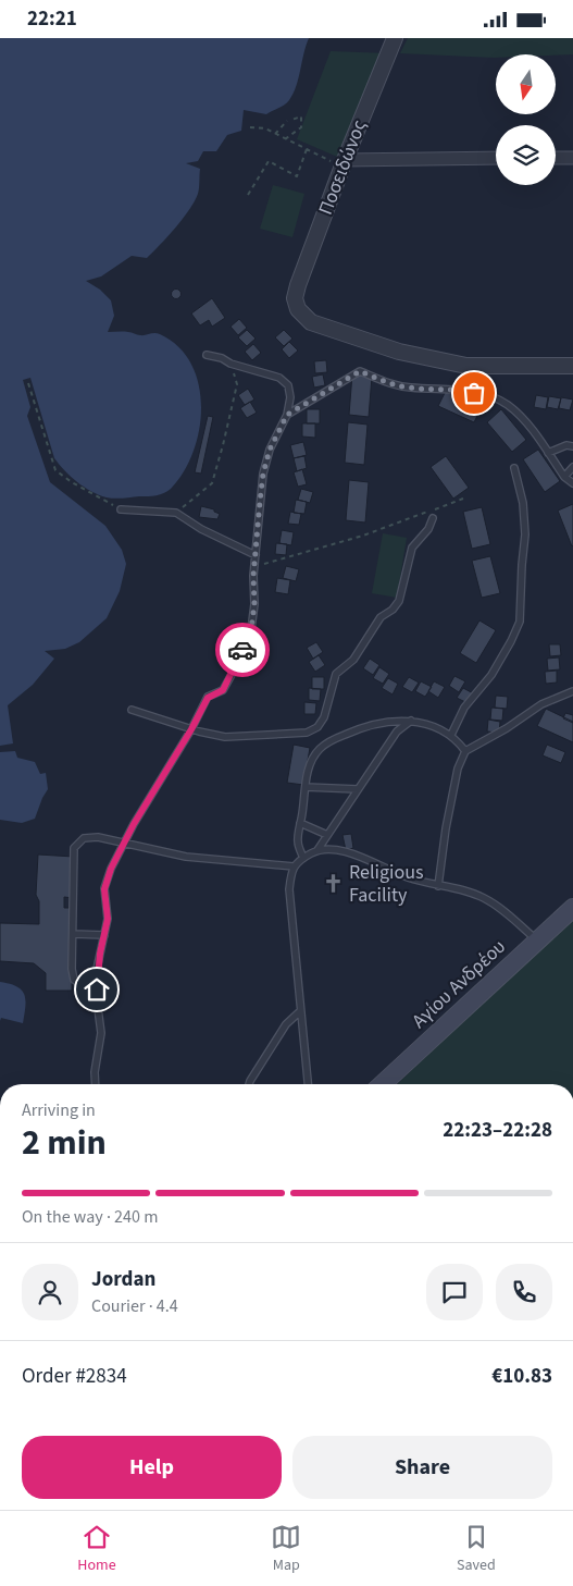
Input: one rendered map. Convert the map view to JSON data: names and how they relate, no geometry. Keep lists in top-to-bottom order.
{
  "streets": {
    "main road": ["Αγίου Ανδρέου"],
    "street": ["Ποσειδώνος"]
  },
  "places": {
    "church": ["Religious Facility"]
  },
  "north": "bottom",
  "page": {
    "status": "22:21",
    "heading": ["2 min", "Arriving in", "22:23–22:28"],
    "panel": [
      "Jordan",
      "Courier · 4.4",
      "Order #2834",
      "€10.83"
    ],
    "bar": "On the way · 240 m",
    "buttons": ["Help", "Share"],
    "tabs": ["Home", "Map", "Saved"]
  }
}
